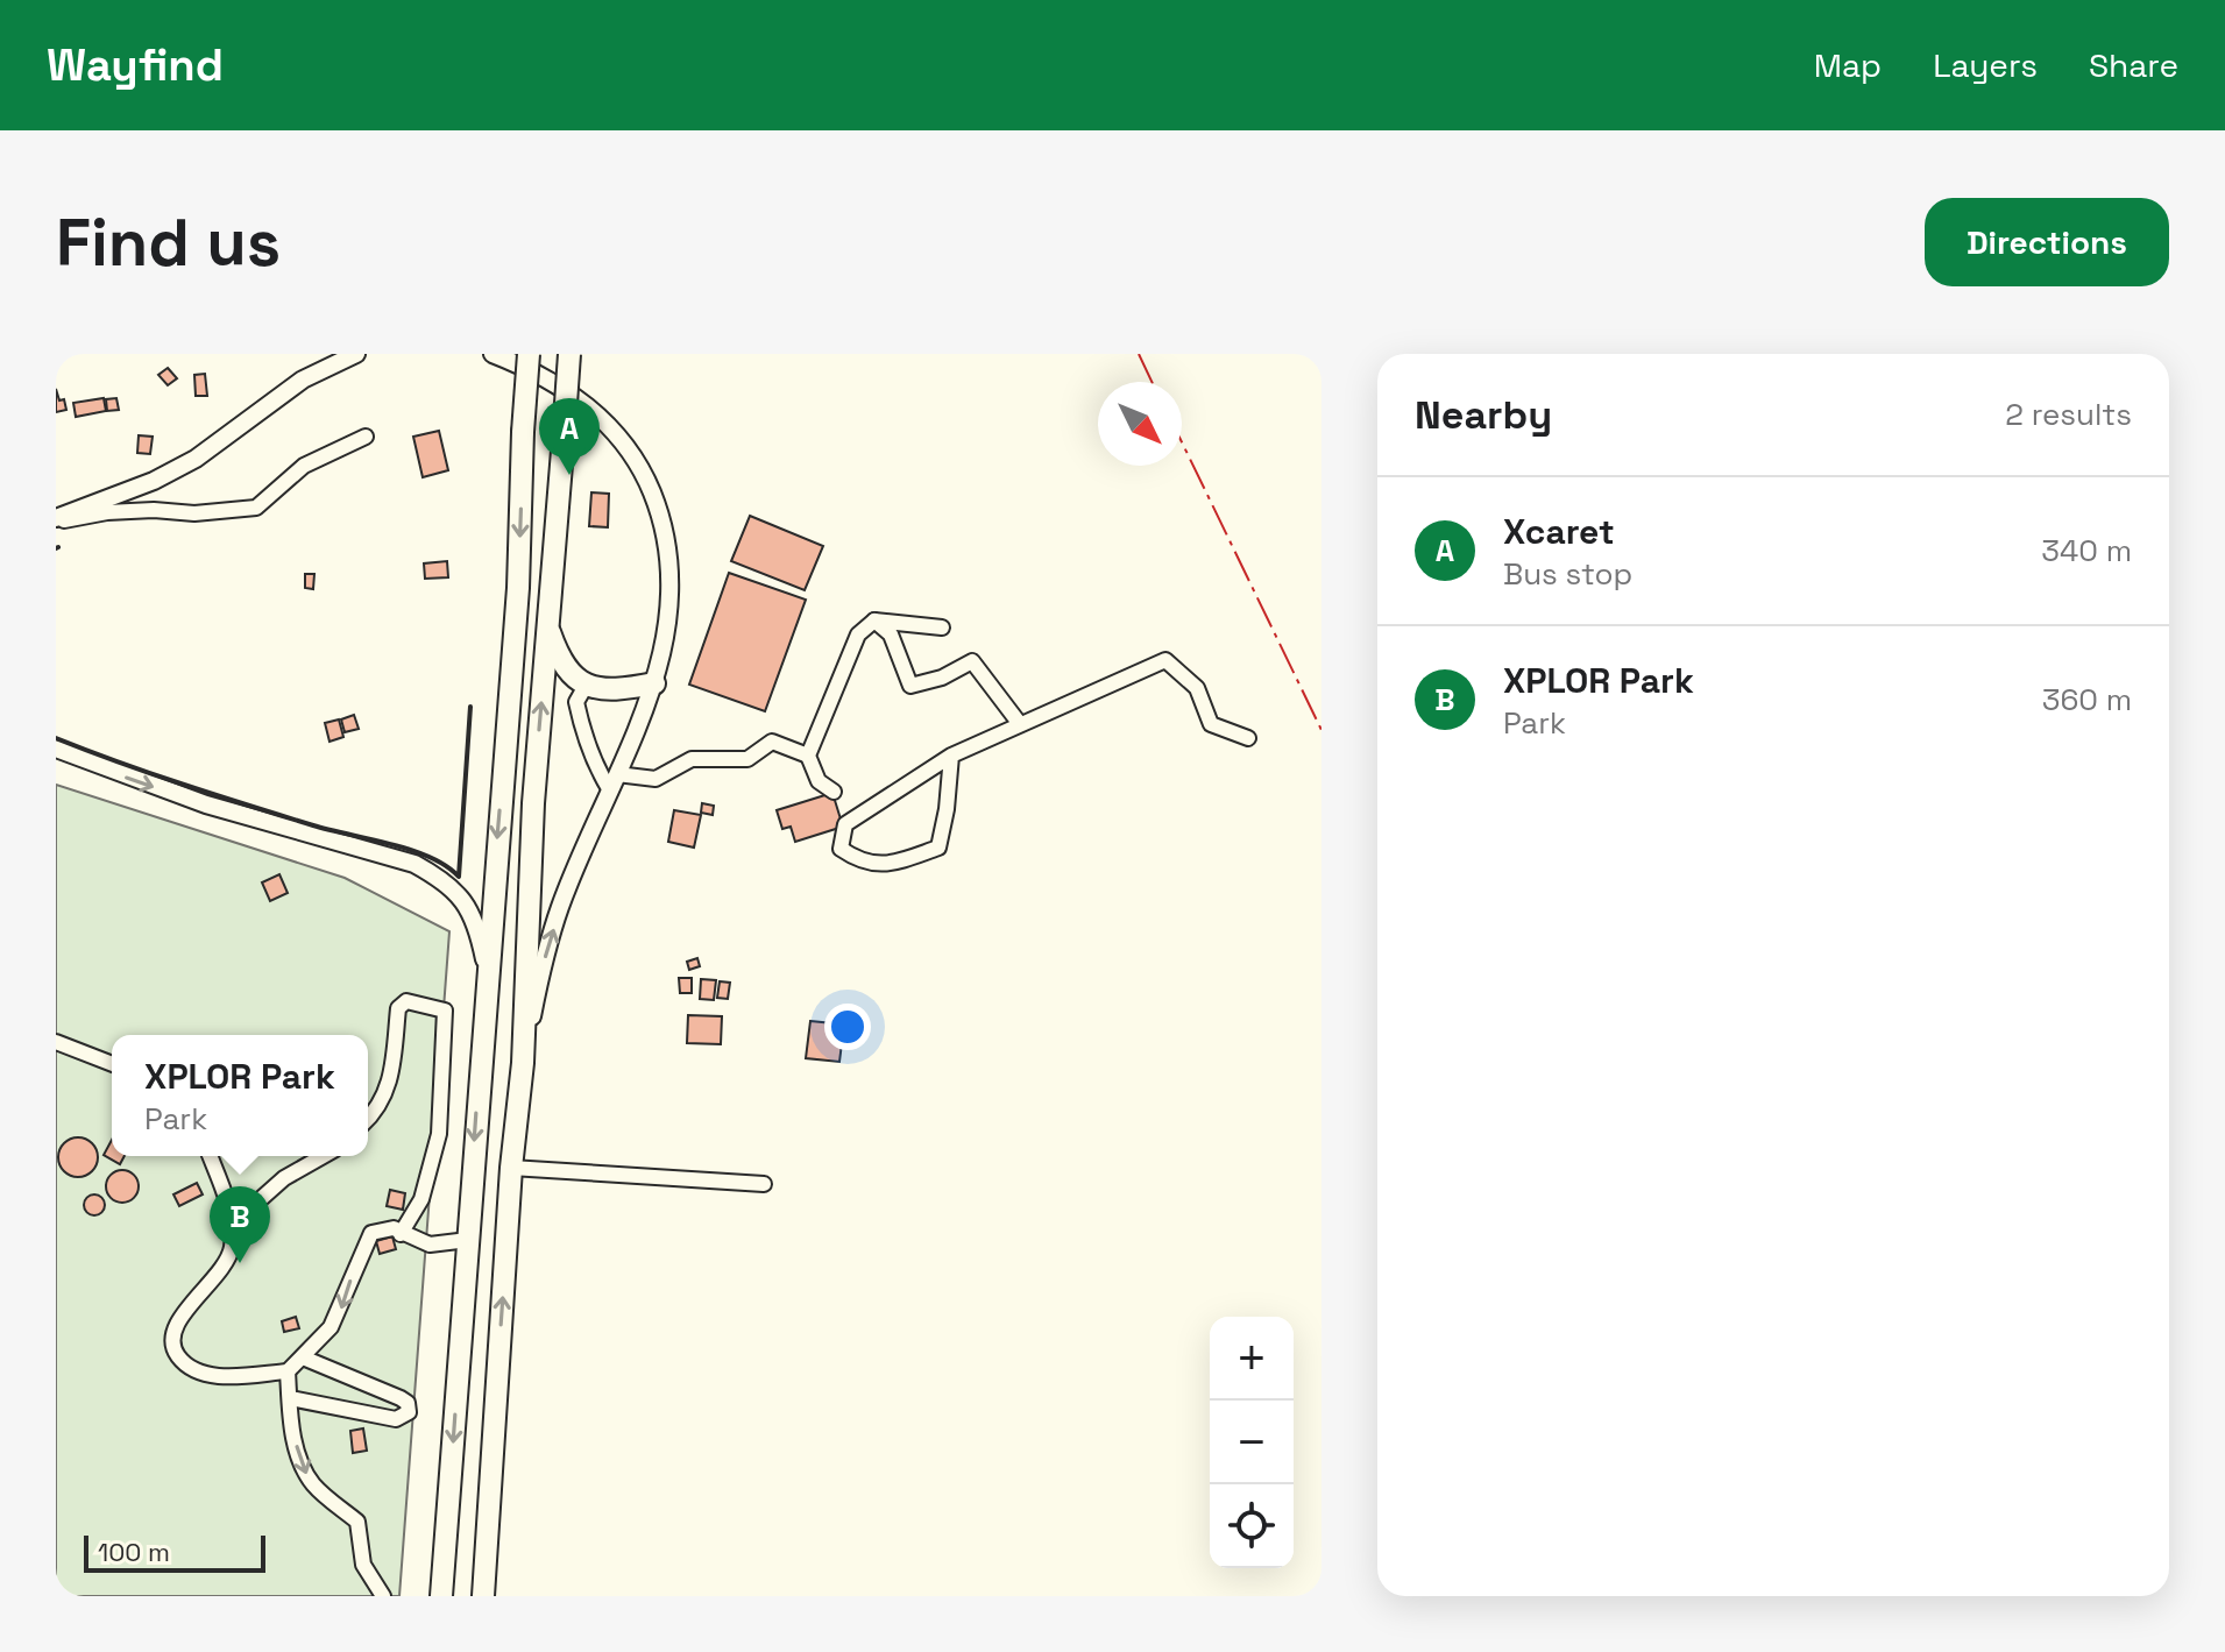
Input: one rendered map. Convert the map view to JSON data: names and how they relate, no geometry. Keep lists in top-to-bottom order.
{
  "scale_bar": "100 m",
  "north": "bottom right",
  "page": {
    "header": "Wayfind",
    "nav": ["Map", "Layers", "Share"],
    "buttons": "Directions",
    "title": "Find us",
    "heading": ["Nearby", "2 results"],
    "pins": ["A", "B"],
    "list": [
      {
        "mark": "A",
        "name": "Xcaret",
        "note": "Bus stop",
        "value": "340 m"
      },
      {
        "mark": "B",
        "name": "XPLOR Park",
        "note": "Park",
        "value": "360 m"
      }
    ],
    "popup": ["XPLOR Park", "Park"],
    "map_buttons": ["+", "−"],
    "scale": "100 m"
  }
}
